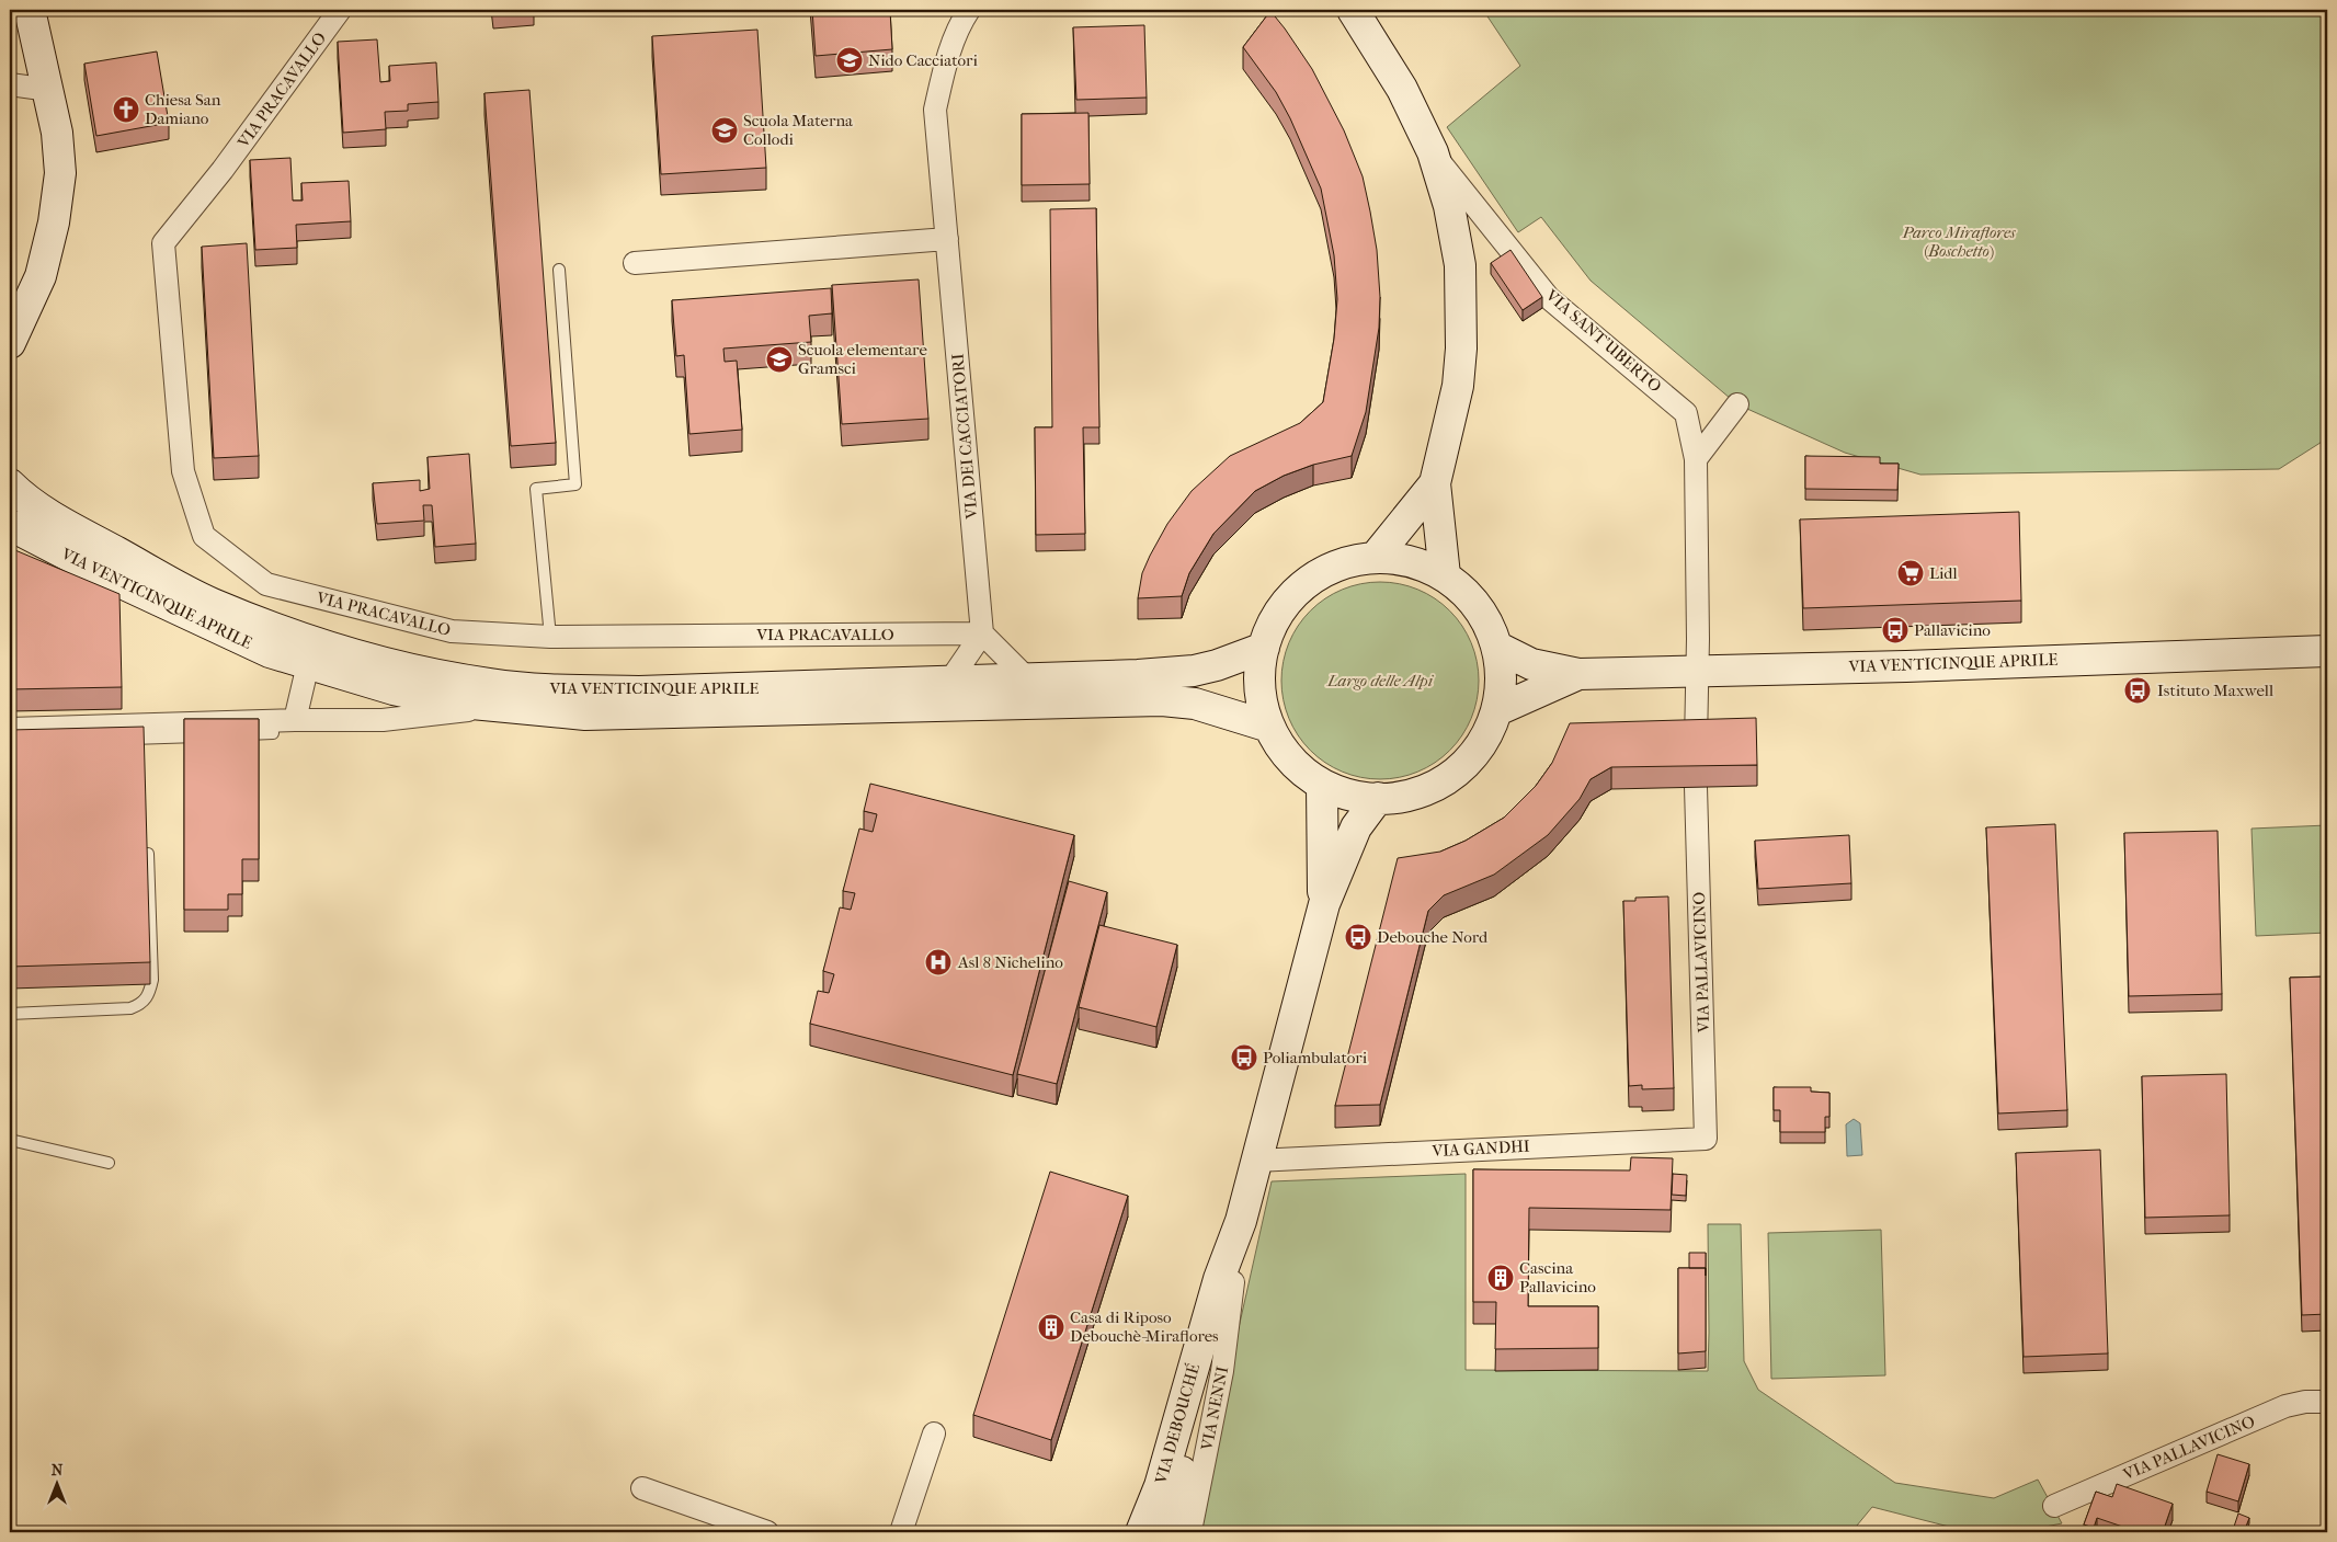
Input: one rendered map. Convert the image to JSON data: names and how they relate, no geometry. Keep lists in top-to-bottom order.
{
  "streets": {
    "main road": ["VIA VENTICINQUE APRILE", "VIA DEBOUCHÉ"],
    "street": [
      "VIA PRACAVALLO",
      "VIA SANT'UBERTO",
      "VIA DEI CACCIATORI",
      "VIA PALLAVICINO",
      "VIA GANDHI",
      "VIA NENNI"
    ]
  },
  "crossings": [
    ["VIA PRACAVALLO", "VIA DEI CACCIATORI"],
    ["VIA SANT'UBERTO", "VIA VENTICINQUE APRILE"],
    ["VIA PALLAVICINO", "VIA GANDHI"],
    ["VIA GANDHI", "VIA DEBOUCHÉ"],
    ["VIA NENNI", "VIA DEBOUCHÉ"]
  ],
  "parks": ["Parco Miraflores (Boschetto)", "Largo delle Alpi"],
  "places": {
    "school or university": ["Nido Cacciatori", "Scuola Materna Collodi", "Scuola elementare Gramsci"],
    "church": ["Chiesa San Damiano"],
    "supermarket": ["Lidl"],
    "bus stop": [
      "Pallavicino",
      "Istituto Maxwell",
      "Debouche Nord",
      "Poliambulatori"
    ],
    "hospital": ["Asl 8 Nichelino"],
    "building": ["Cascina Pallavicino", "Casa di Riposo Debouchè-Miraflores"]
  },
  "north": "top"
}
